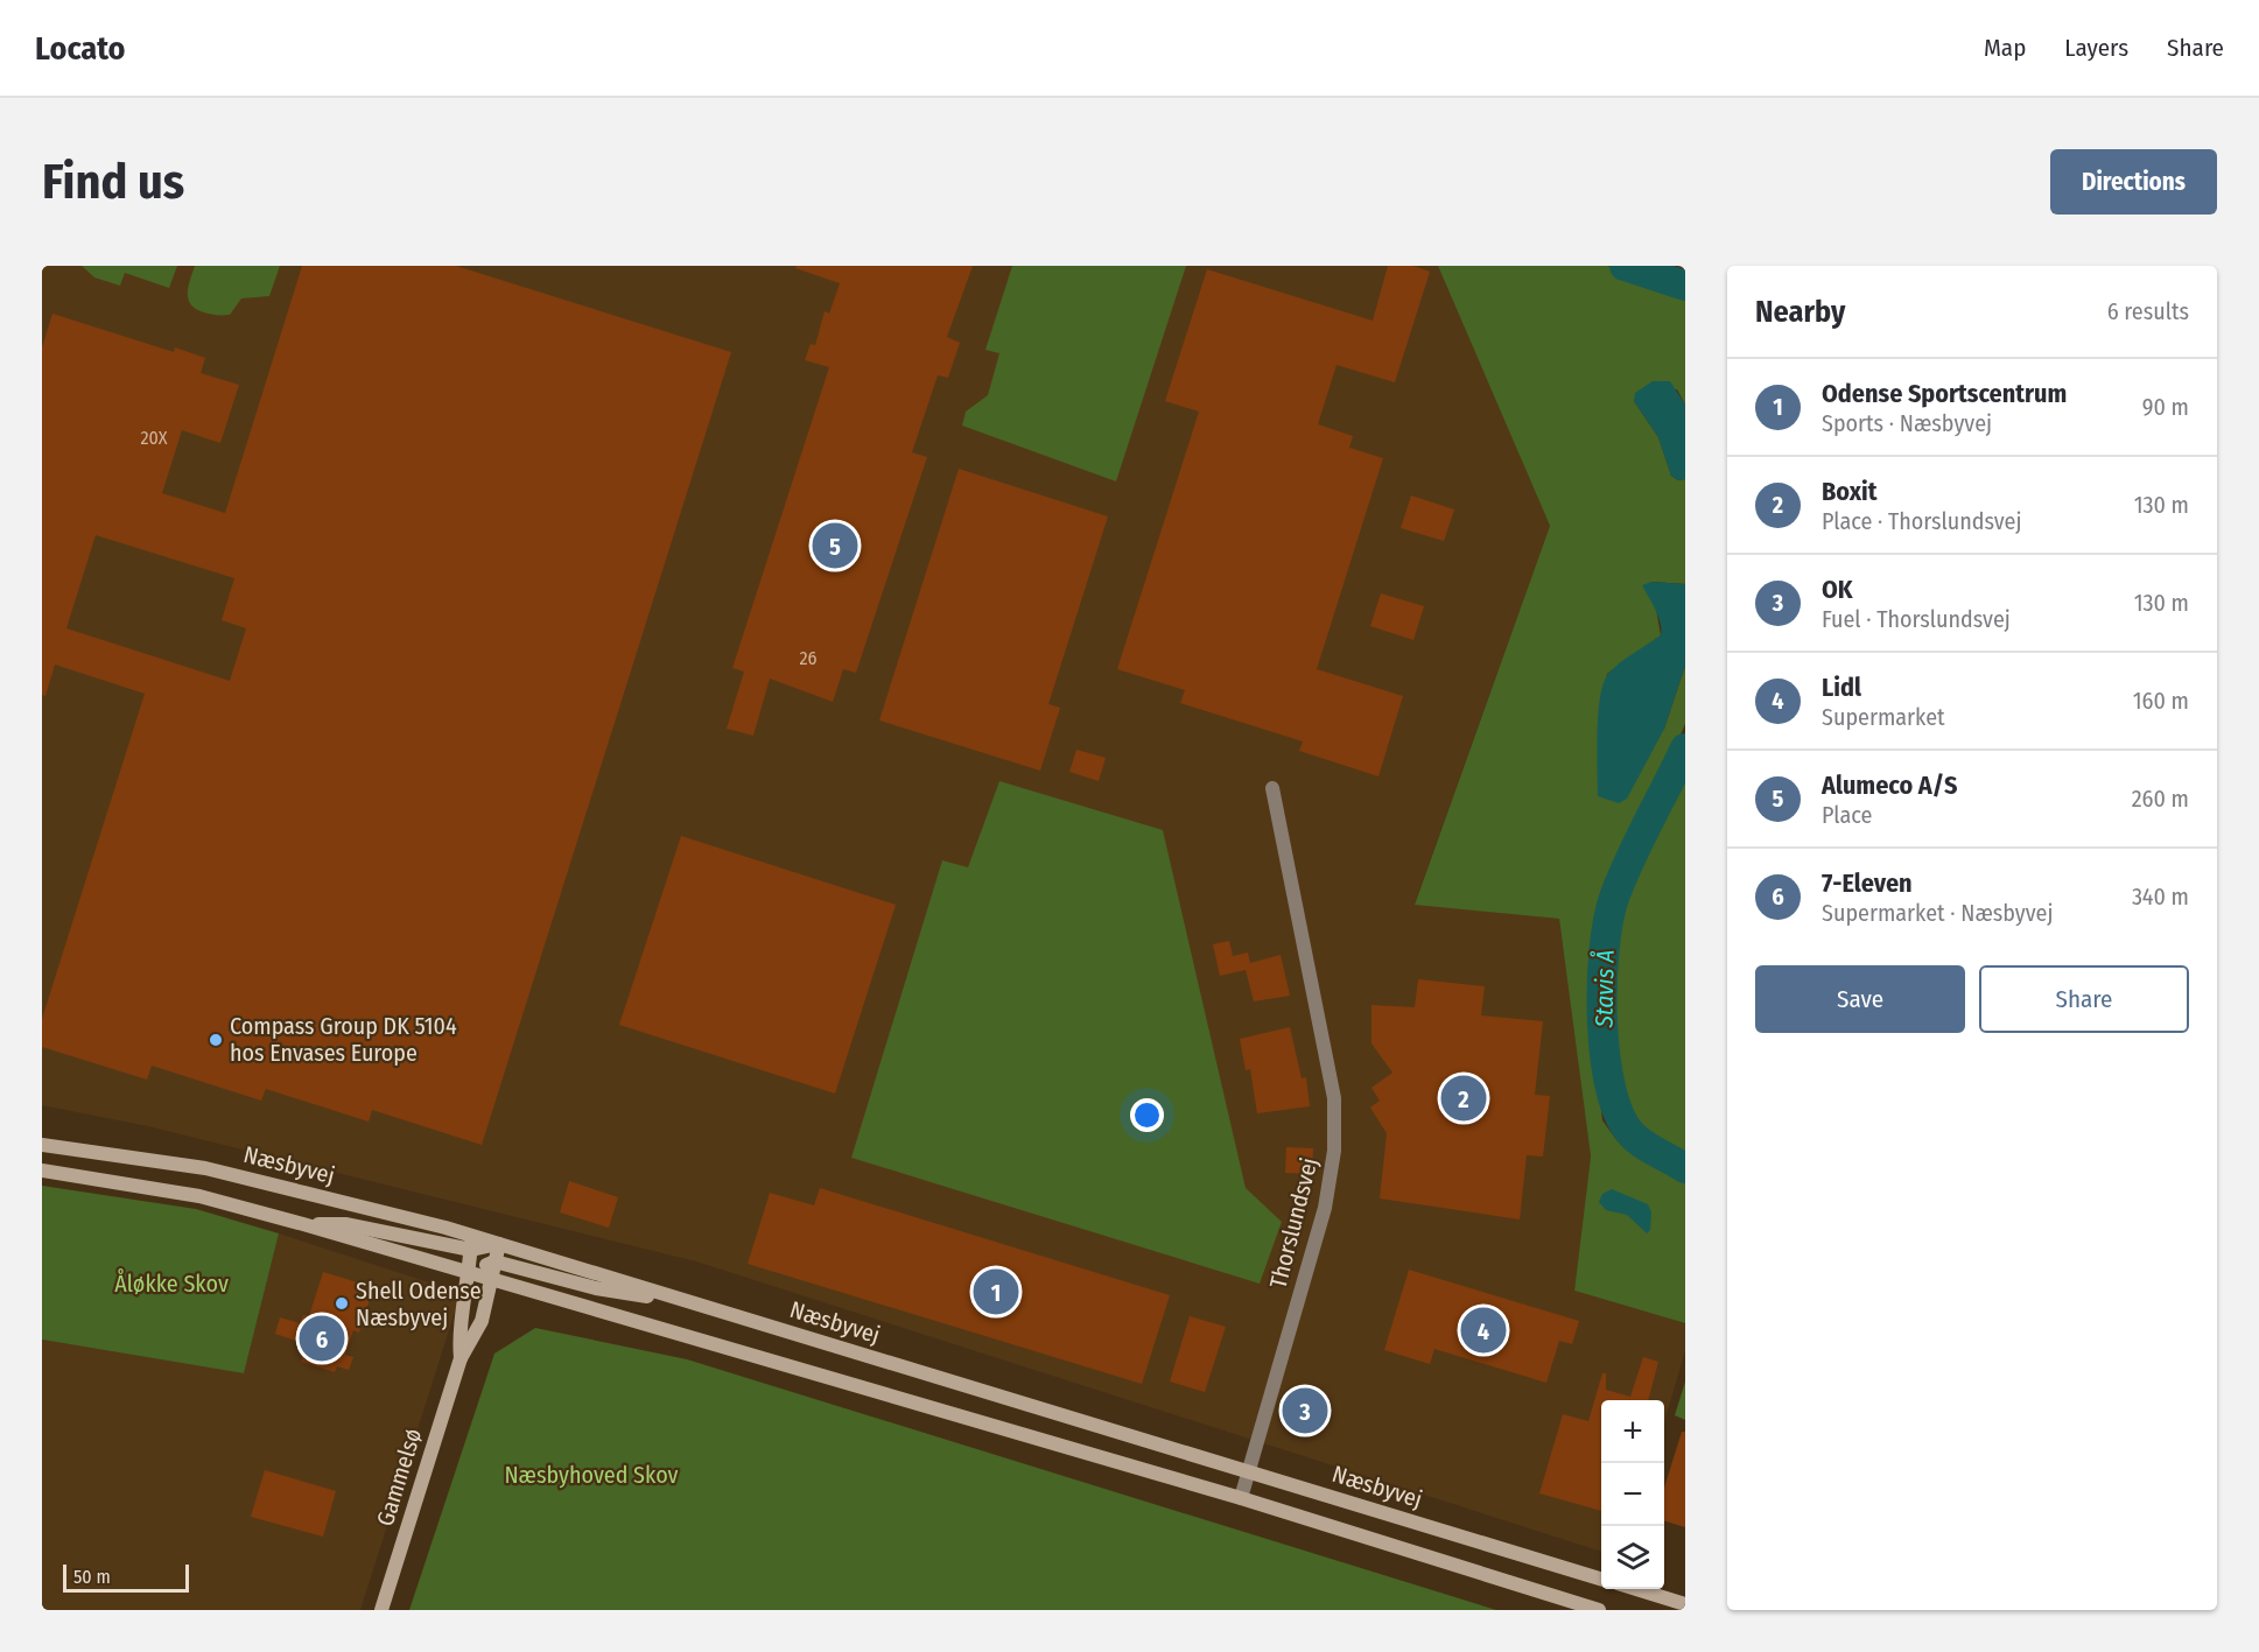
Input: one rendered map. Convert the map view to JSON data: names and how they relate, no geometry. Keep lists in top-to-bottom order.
{
  "streets": {
    "street": ["Næsbyvej", "Thorslundsvej", "Gammelsø"]
  },
  "crossings": [
    ["Næsbyvej", "Thorslundsvej"],
    ["Næsbyvej", "Gammelsø"]
  ],
  "water": ["Stavis Å"],
  "parks": ["Åløkke Skov", "Næsbyhoved Skov"],
  "places": ["Compass Group DK 5104 hos Envases Europe", "Shell Odense Næsbyvej"],
  "house_numbers": ["20X", "26"],
  "scale_bar": "50 m",
  "page": {
    "header": "Locato",
    "nav": ["Map", "Layers", "Share"],
    "buttons": [
      "Directions",
      ["Save", "Share"]
    ],
    "title": "Find us",
    "heading": ["Nearby", "6 results"],
    "list": [
      {
        "mark": "1",
        "name": "Odense Sportscentrum",
        "note": "Sports · Næsbyvej",
        "value": "90 m"
      },
      {
        "mark": "2",
        "name": "Boxit",
        "note": "Place · Thorslundsvej",
        "value": "130 m"
      },
      {
        "mark": "3",
        "name": "OK",
        "note": "Fuel · Thorslundsvej",
        "value": "130 m"
      },
      {
        "mark": "4",
        "name": "Lidl",
        "note": "Supermarket",
        "value": "160 m"
      },
      {
        "mark": "5",
        "name": "Alumeco A/S",
        "note": "Place",
        "value": "260 m"
      },
      {
        "mark": "6",
        "name": "7-Eleven",
        "note": "Supermarket · Næsbyvej",
        "value": "340 m"
      }
    ],
    "pins": [
      "5",
      "2",
      "1",
      "4",
      "6",
      "3"
    ],
    "map_buttons": ["+", "−"],
    "scale": "50 m"
  }
}
